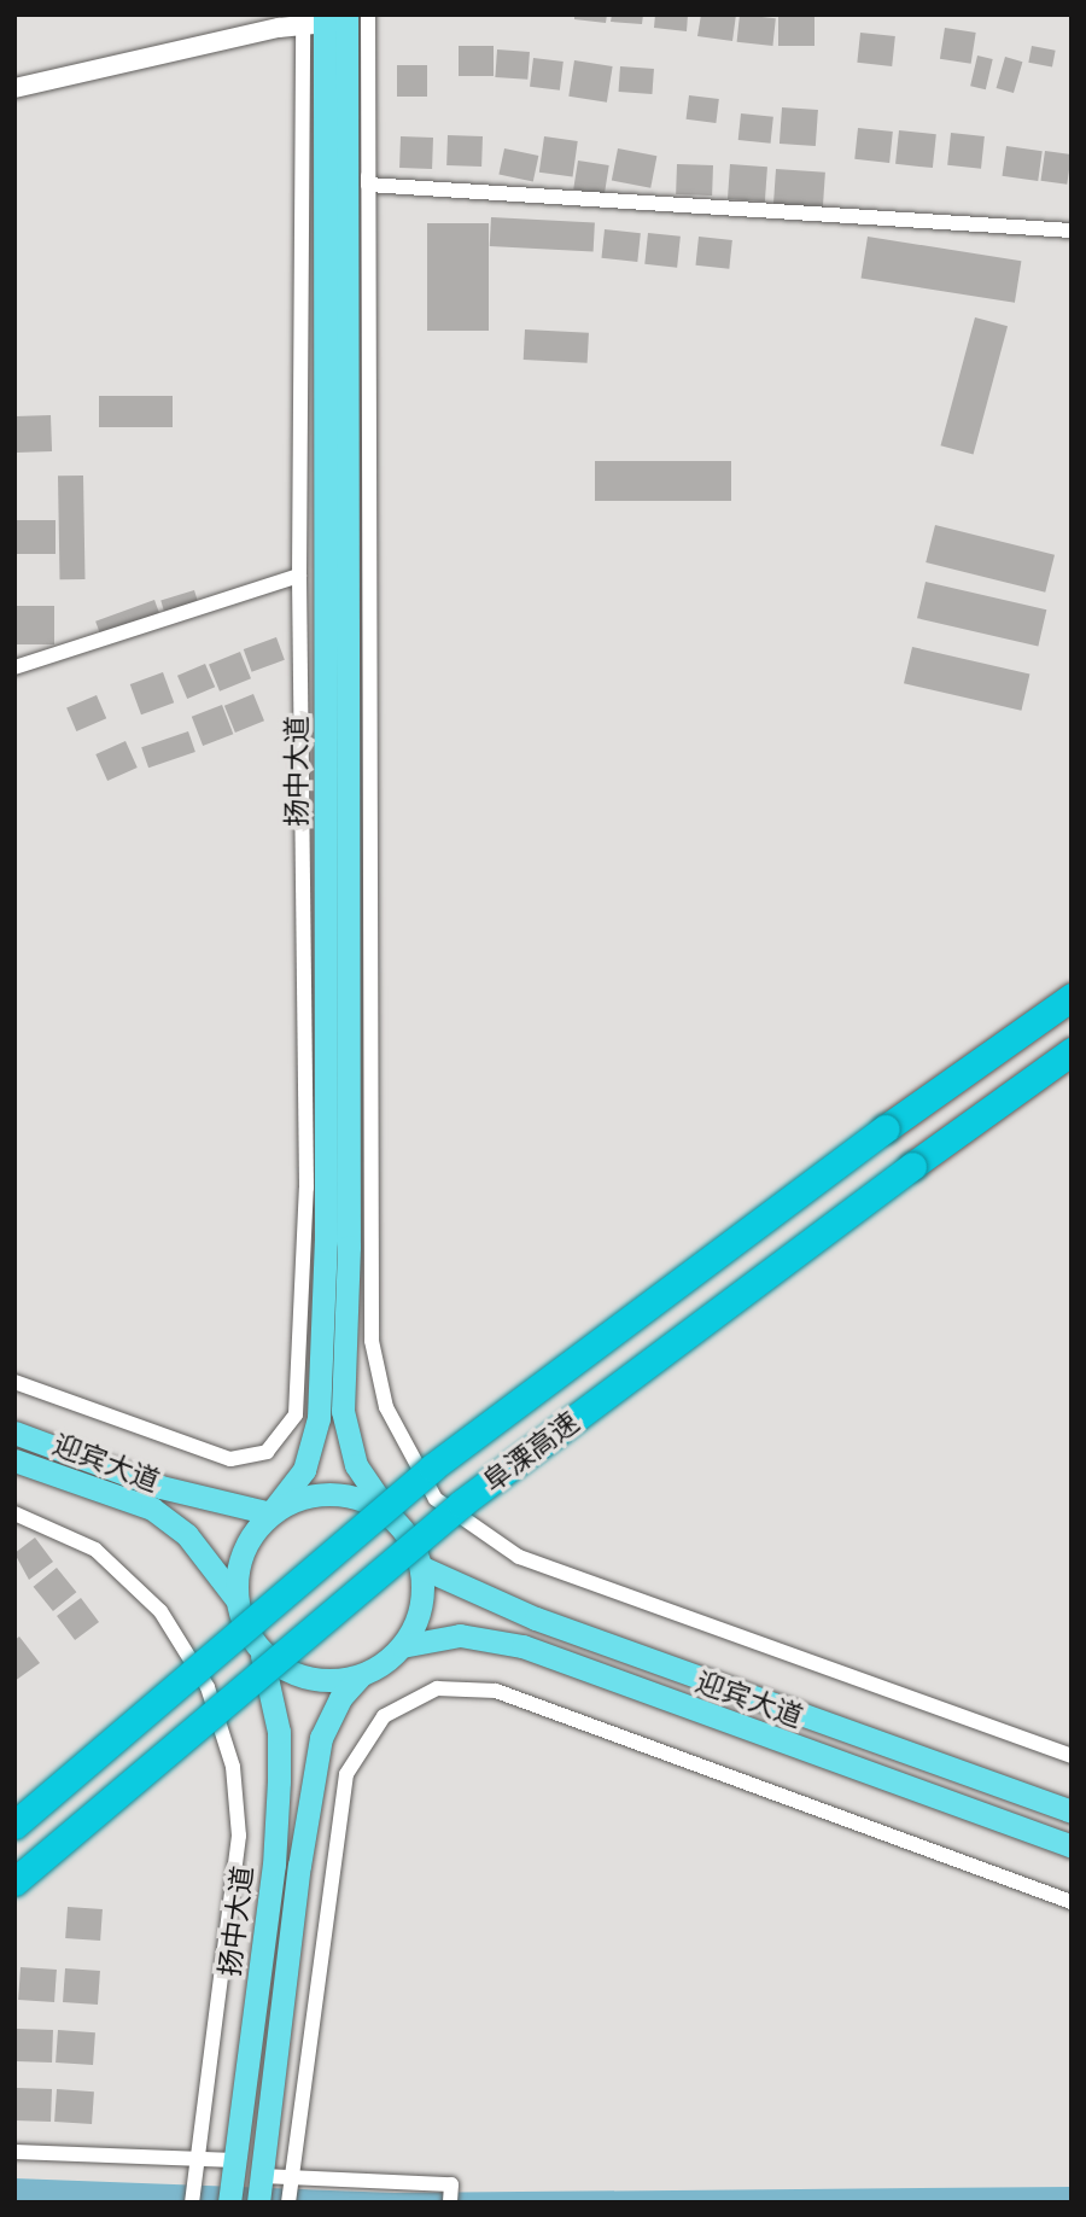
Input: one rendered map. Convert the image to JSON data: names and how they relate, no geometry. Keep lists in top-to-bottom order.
{
  "streets": {
    "highway": ["阜溧高速"],
    "main road": ["扬中大道", "迎宾大道"]
  },
  "crossings": [
    ["扬中大道", "迎宾大道"]
  ]
}
